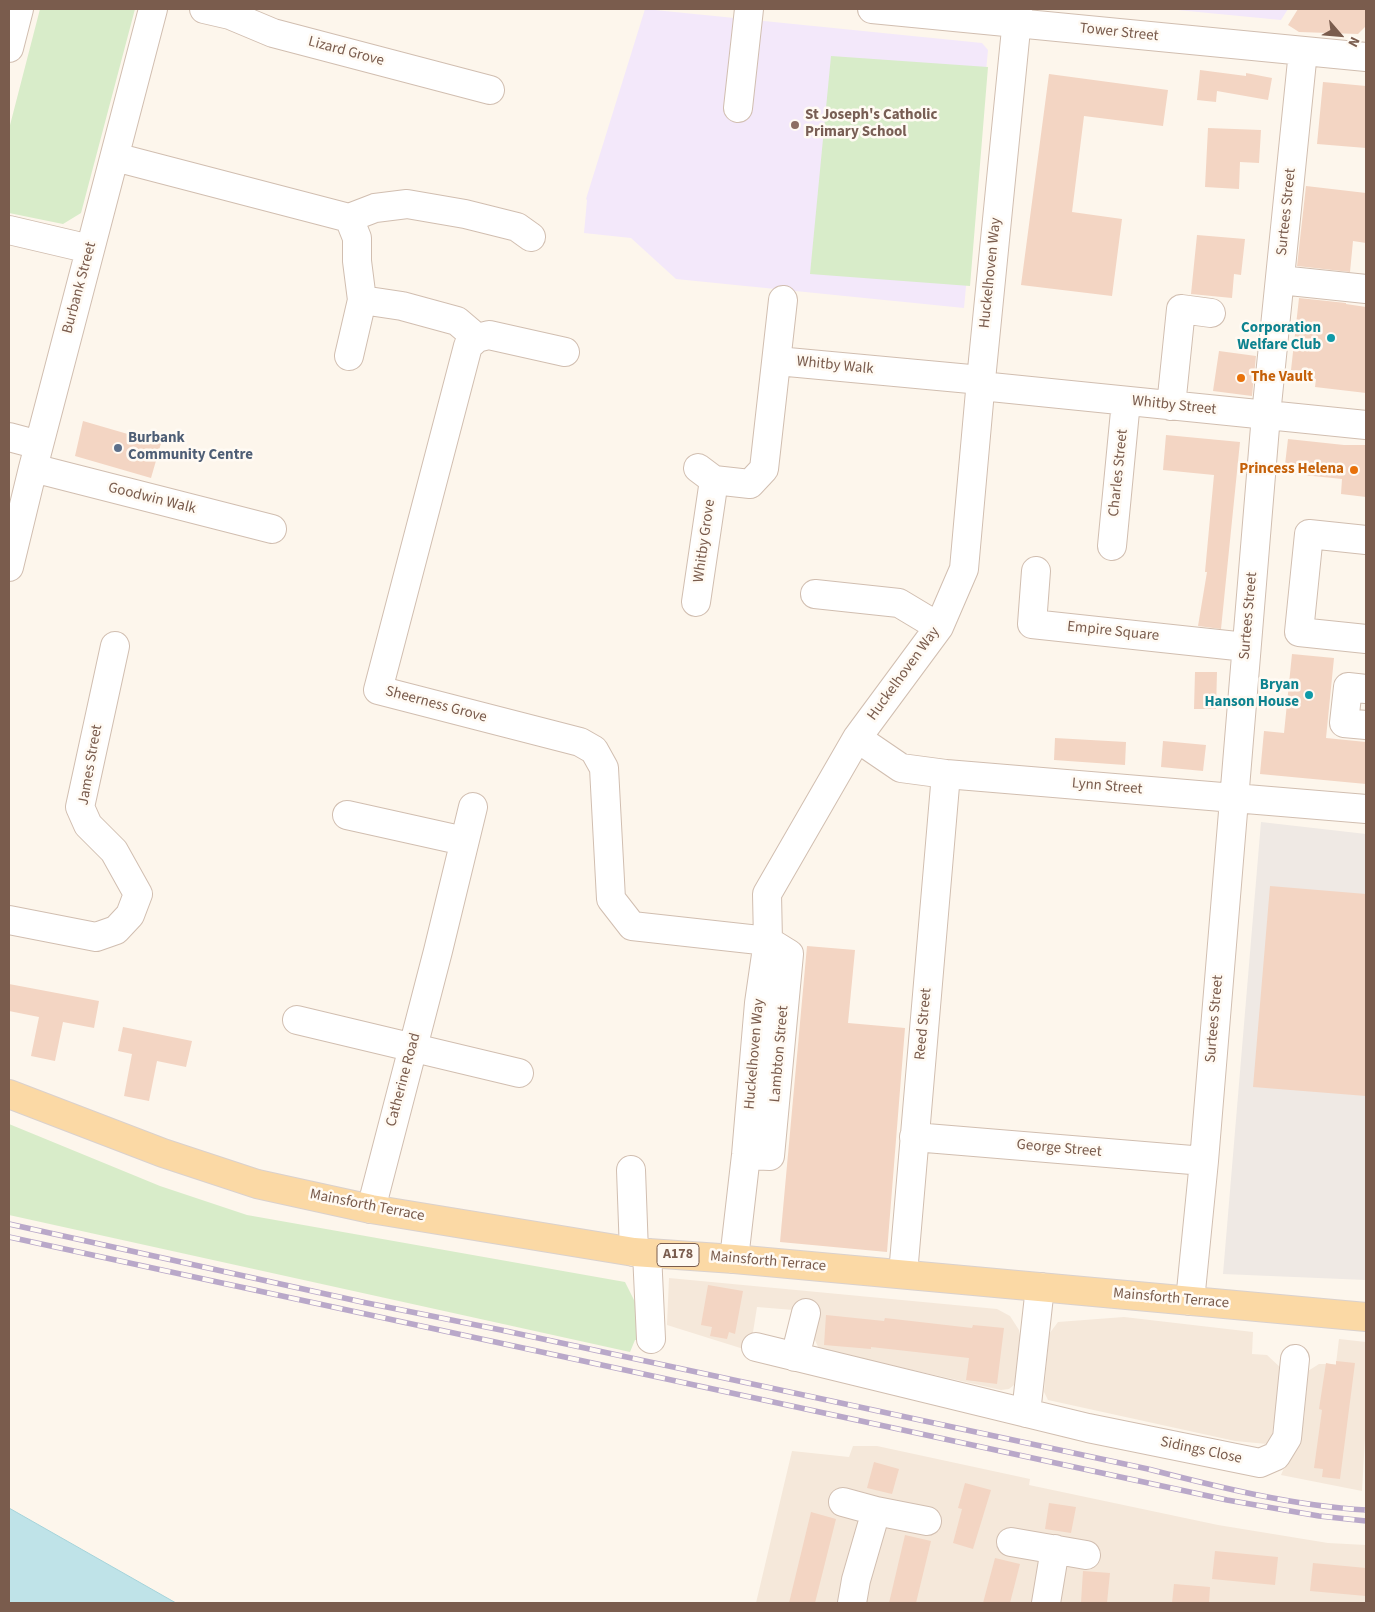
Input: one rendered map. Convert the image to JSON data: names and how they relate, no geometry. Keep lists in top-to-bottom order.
{
  "streets": {
    "main road": ["Mainsforth Terrace", "A178"],
    "street": [
      "Tower Street",
      "Lizard Grove",
      "Surtees Street",
      "Huckelhoven Way",
      "Burbank Street",
      "Whitby Walk",
      "Whitby Street",
      "Charles Street",
      "Goodwin Walk",
      "Whitby Grove",
      "Empire Square",
      "Sheerness Grove",
      "James Street",
      "Lynn Street",
      "Reed Street",
      "Catherine Road",
      "George Street",
      "Sidings Close"
    ]
  },
  "crossings": [
    ["Tower Street", "Surtees Street"],
    ["Tower Street", "Huckelhoven Way"],
    ["Surtees Street", "Whitby Street"],
    ["Surtees Street", "Empire Square"],
    ["Surtees Street", "Lynn Street"],
    ["Surtees Street", "George Street"],
    ["Surtees Street", "Mainsforth Terrace"],
    ["Huckelhoven Way", "Whitby Walk"],
    ["Huckelhoven Way", "Whitby Street"],
    ["Huckelhoven Way", "Sheerness Grove"],
    ["Huckelhoven Way", "Lynn Street"],
    ["Huckelhoven Way", "Mainsforth Terrace"],
    ["Burbank Street", "Goodwin Walk"],
    ["Whitby Walk", "Whitby Street"],
    ["Whitby Walk", "Whitby Grove"],
    ["Whitby Street", "Charles Street"],
    ["Lynn Street", "Reed Street"],
    ["Reed Street", "George Street"],
    ["Reed Street", "Mainsforth Terrace"],
    ["Catherine Road", "Mainsforth Terrace"]
  ],
  "places": [
    "St Joseph's Catholic Primary School",
    "Corporation Welfare Club",
    "The Vault",
    "Burbank Community Centre",
    "Princess Helena",
    "Bryan Hanson House"
  ],
  "north": "bottom right"
}
